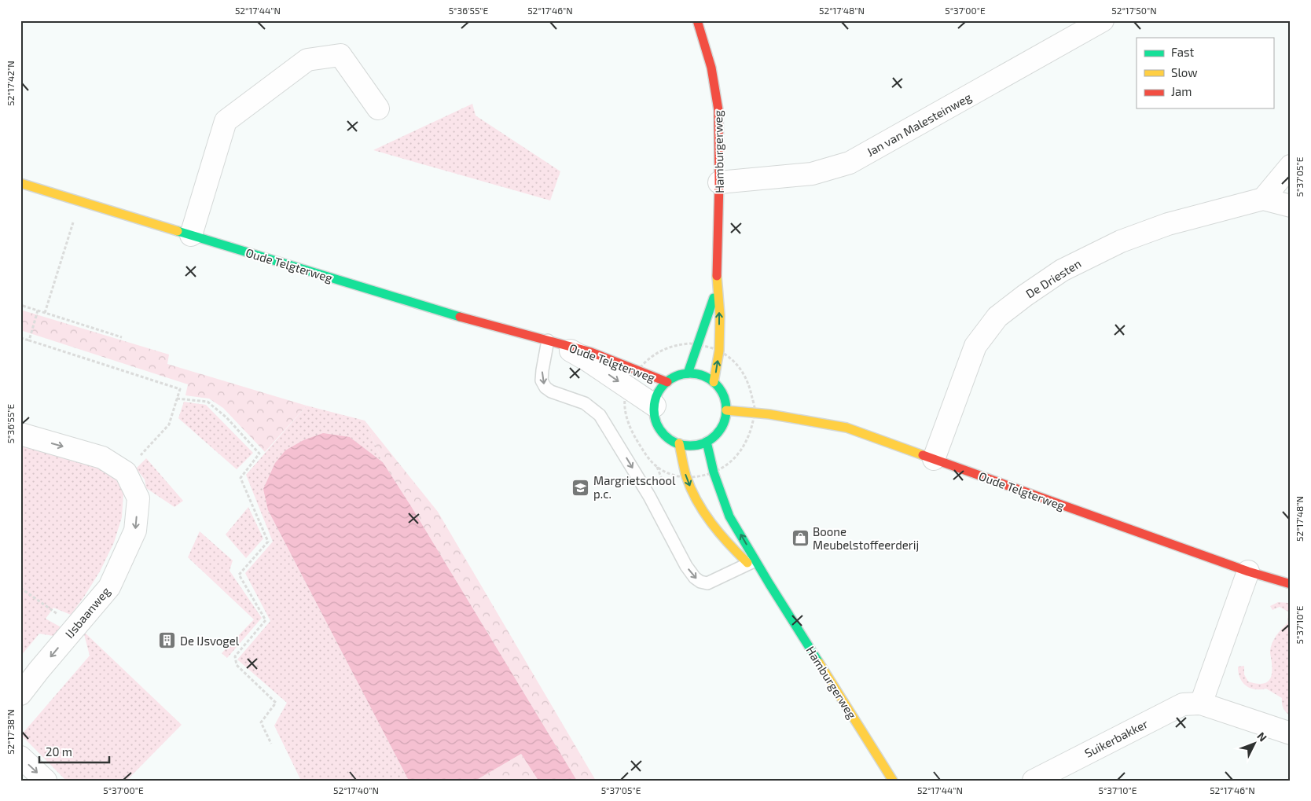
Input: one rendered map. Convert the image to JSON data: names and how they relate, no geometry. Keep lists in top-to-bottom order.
{
  "streets": {
    "street": [
      "Jan van Malesteinweg",
      "Hamburgerweg",
      "Oude Telgterweg",
      "De Driesten",
      "IJsbaanweg",
      "Suikerbakker"
    ]
  },
  "crossings": [
    ["Jan van Malesteinweg", "Hamburgerweg"],
    ["Hamburgerweg", "Oude Telgterweg"],
    ["Oude Telgterweg", "De Driesten"]
  ],
  "one_way": ["IJsbaanweg"],
  "places": {
    "school or university": ["Margrietschool p.c."],
    "shop": ["Boone Meubelstoffeerderij"],
    "building": ["De IJsvogel"]
  },
  "legend": ["Fast", "Slow", "Jam"],
  "scale_bar": "20 m",
  "north": "top right",
  "coordinates": [
    "52°17'44\"N",
    "5°36'55\"E",
    "52°17'46\"N",
    "52°17'48\"N",
    "5°37'00\"E",
    "52°17'50\"N",
    "52°17'42\"N",
    "5°37'05\"E",
    "5°37'10\"E",
    "52°17'38\"N",
    "52°17'40\"N"
  ]
}
